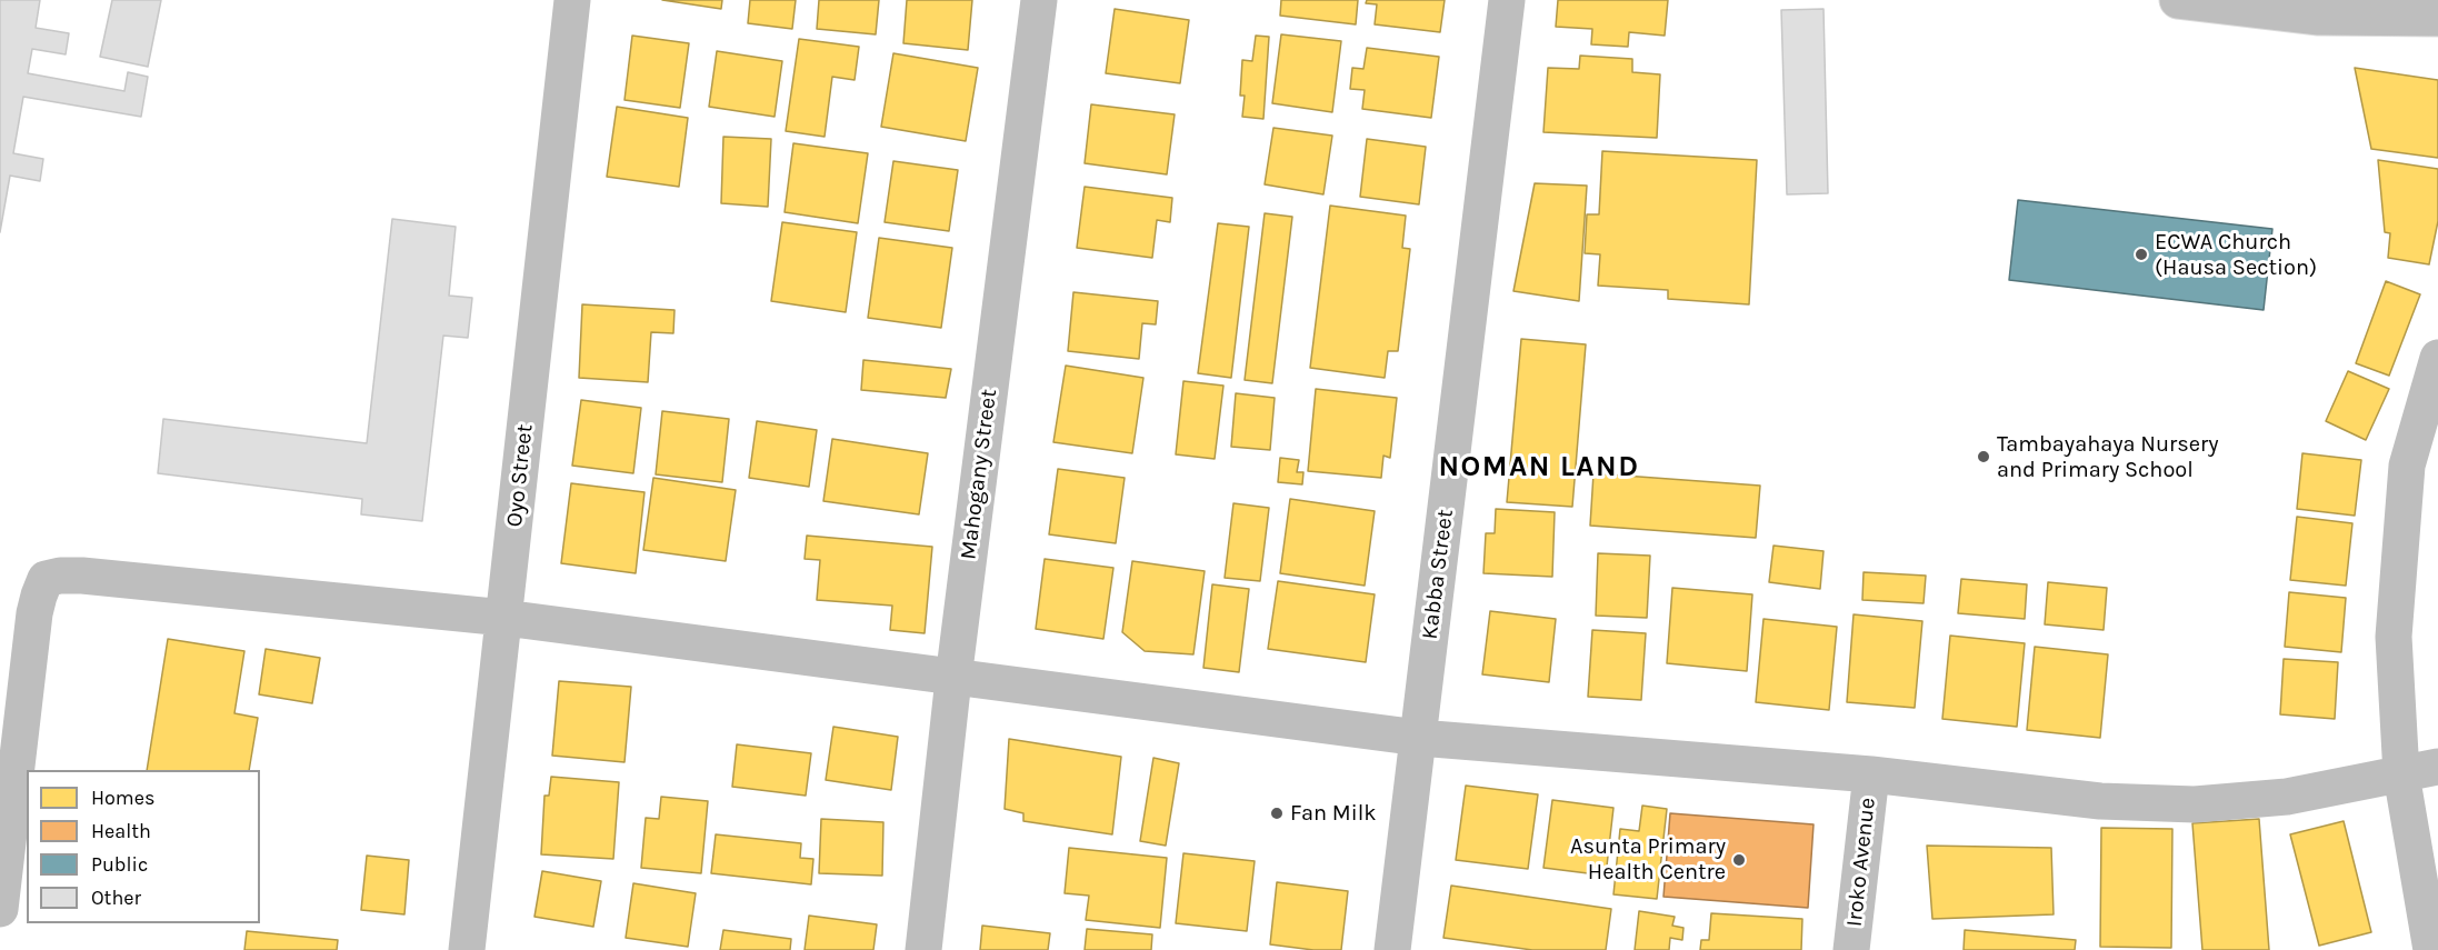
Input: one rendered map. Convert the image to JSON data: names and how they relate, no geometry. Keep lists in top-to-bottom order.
{
  "streets": {
    "street": [
      "Mahogany Street",
      "Oyo Street",
      "Kabba Street",
      "Iroko Avenue"
    ]
  },
  "districts": ["NOMAN LAND"],
  "places": [
    "ECWA Church (Hausa Section)",
    "Tambayahaya Nursery and Primary School",
    "Fan Milk",
    "Asunta Primary Health Centre"
  ],
  "legend": [
    "Homes",
    "Health",
    "Public",
    "Other"
  ]
}
